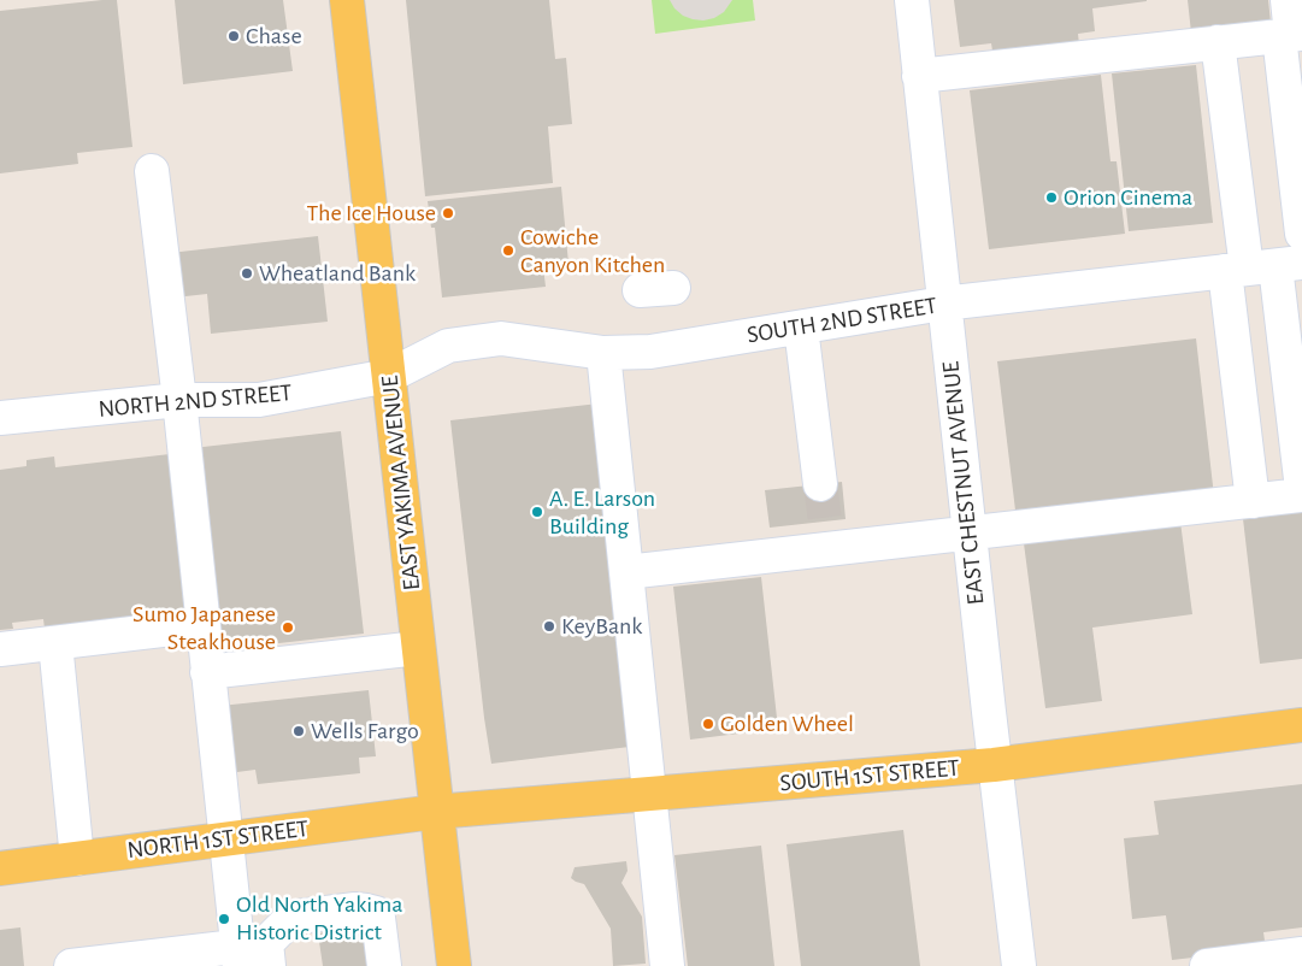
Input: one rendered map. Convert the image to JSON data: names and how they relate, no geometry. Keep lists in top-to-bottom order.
{
  "streets": {
    "main road": ["EAST YAKIMA AVENUE", "SOUTH 1ST STREET", "NORTH 1ST STREET"],
    "street": ["SOUTH 2ND STREET", "NORTH 2ND STREET", "EAST CHESTNUT AVENUE"]
  },
  "crossings": [
    ["SOUTH 2ND STREET", "NORTH 2ND STREET"],
    ["SOUTH 2ND STREET", "EAST YAKIMA AVENUE"],
    ["SOUTH 2ND STREET", "EAST CHESTNUT AVENUE"],
    ["NORTH 2ND STREET", "EAST YAKIMA AVENUE"],
    ["EAST YAKIMA AVENUE", "SOUTH 1ST STREET"],
    ["EAST YAKIMA AVENUE", "NORTH 1ST STREET"],
    ["EAST CHESTNUT AVENUE", "SOUTH 1ST STREET"],
    ["SOUTH 1ST STREET", "NORTH 1ST STREET"]
  ],
  "places": [
    "Chase",
    "Orion Cinema",
    "The Ice House",
    "Cowiche Canyon Kitchen",
    "Wheatland Bank",
    "A. E. Larson Building",
    "KeyBank",
    "Sumo Japanese Steakhouse",
    "Golden Wheel",
    "Wells Fargo",
    "Old North Yakima Historic District"
  ]
}
